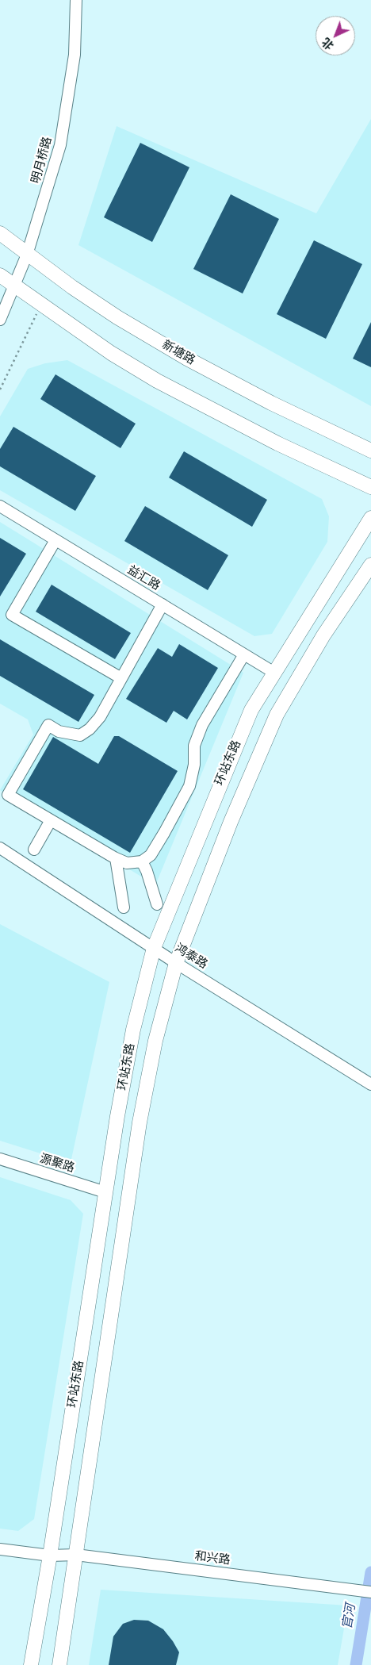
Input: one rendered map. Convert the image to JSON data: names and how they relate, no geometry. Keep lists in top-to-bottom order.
{
  "streets": {
    "main road": ["新塘路", "环站东路"],
    "street": [
      "明月桥路",
      "益汇路",
      "鸿泰路",
      "源聚路",
      "和兴路"
    ]
  },
  "crossings": [
    ["明月桥路", "新塘路"],
    ["益汇路", "环站东路"],
    ["环站东路", "鸿泰路"],
    ["环站东路", "源聚路"],
    ["环站东路", "和兴路"]
  ],
  "water": ["官河"],
  "north": "bottom left"
}
